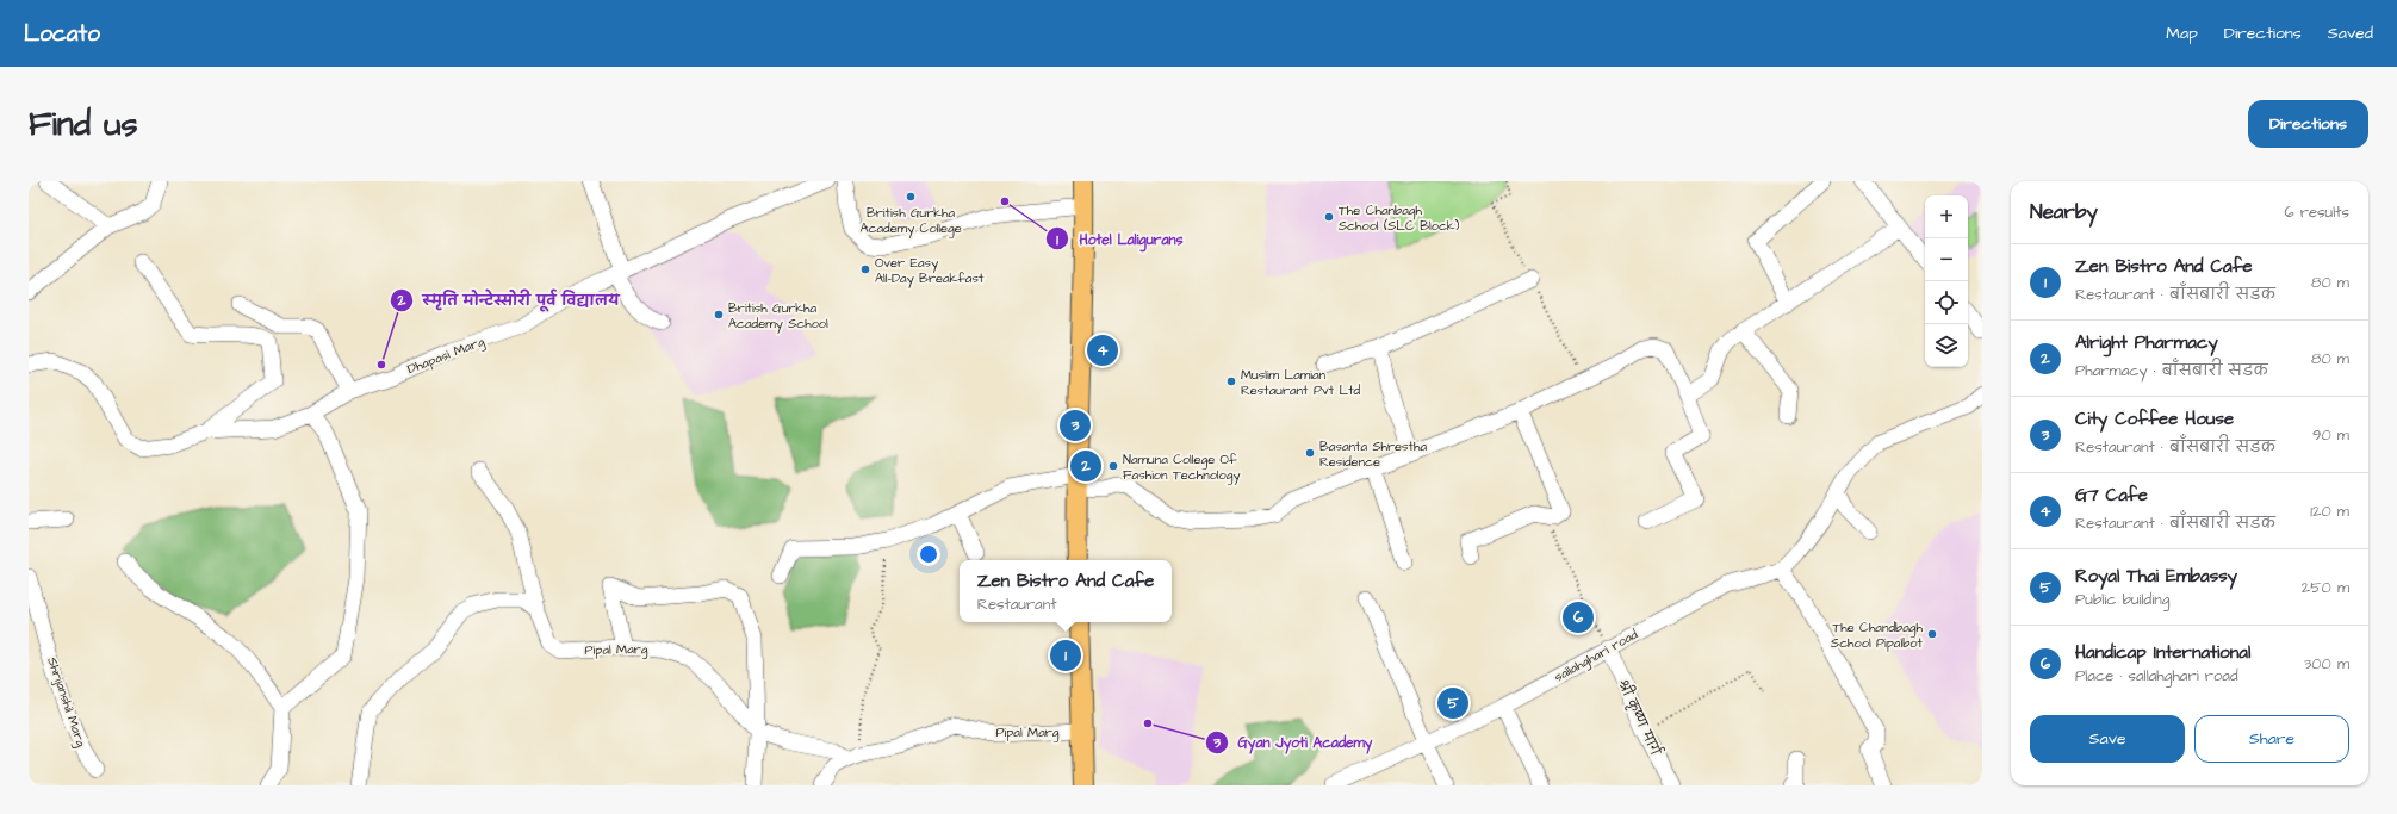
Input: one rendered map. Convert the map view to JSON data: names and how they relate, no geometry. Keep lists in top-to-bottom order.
{
  "streets": {
    "street": [
      "Dhapasi Marg",
      "Pipal Marg",
      "sallahghari road",
      "Shrijanshil Marg",
      "श्री कृष्ण मार्ग"
    ]
  },
  "crossings": [
    ["sallahghari road", "श्री कृष्ण मार्ग"]
  ],
  "places": [
    "British Gurkha Academy College",
    "Hotel Laligurans",
    "The Chanbagh School (SLC Block)",
    "Over Easy All-Day Breakfast",
    "British Gurkha Academy School",
    "स्मृति मोन्टेस्सोरी पूर्व विद्यालय",
    "Muslim Lamian Restaurant Pvt Ltd",
    "Basanta Shrestha Residence",
    "Namuna College Of Fashion Technology",
    "The Chandbagh School Pipalbot",
    "Gyan Jyoti Academy"
  ],
  "page": {
    "header": "Locato",
    "nav": ["Map", "Directions", "Saved"],
    "buttons": [
      "Directions",
      ["Save", "Share"]
    ],
    "title": "Find us",
    "heading": ["Nearby", "6 results"],
    "map_buttons": ["+", "−"],
    "list": [
      {
        "mark": "1",
        "name": "Zen Bistro And Cafe",
        "note": "Restaurant · बाँसबारी सडक",
        "value": "80 m"
      },
      {
        "mark": "2",
        "name": "Alright Pharmacy",
        "note": "Pharmacy · बाँसबारी सडक",
        "value": "80 m"
      },
      {
        "mark": "3",
        "name": "City Coffee House",
        "note": "Restaurant · बाँसबारी सडक",
        "value": "90 m"
      },
      {
        "mark": "4",
        "name": "G7 Cafe",
        "note": "Restaurant · बाँसबारी सडक",
        "value": "120 m"
      },
      {
        "mark": "5",
        "name": "Royal Thai Embassy",
        "note": "Public building",
        "value": "250 m"
      },
      {
        "mark": "6",
        "name": "Handicap International",
        "note": "Place · sallahghari road",
        "value": "300 m"
      }
    ],
    "pins": [
      "4",
      "3",
      "2",
      "6",
      "1",
      "5"
    ],
    "popup": ["Zen Bistro And Cafe", "Restaurant"]
  }
}
